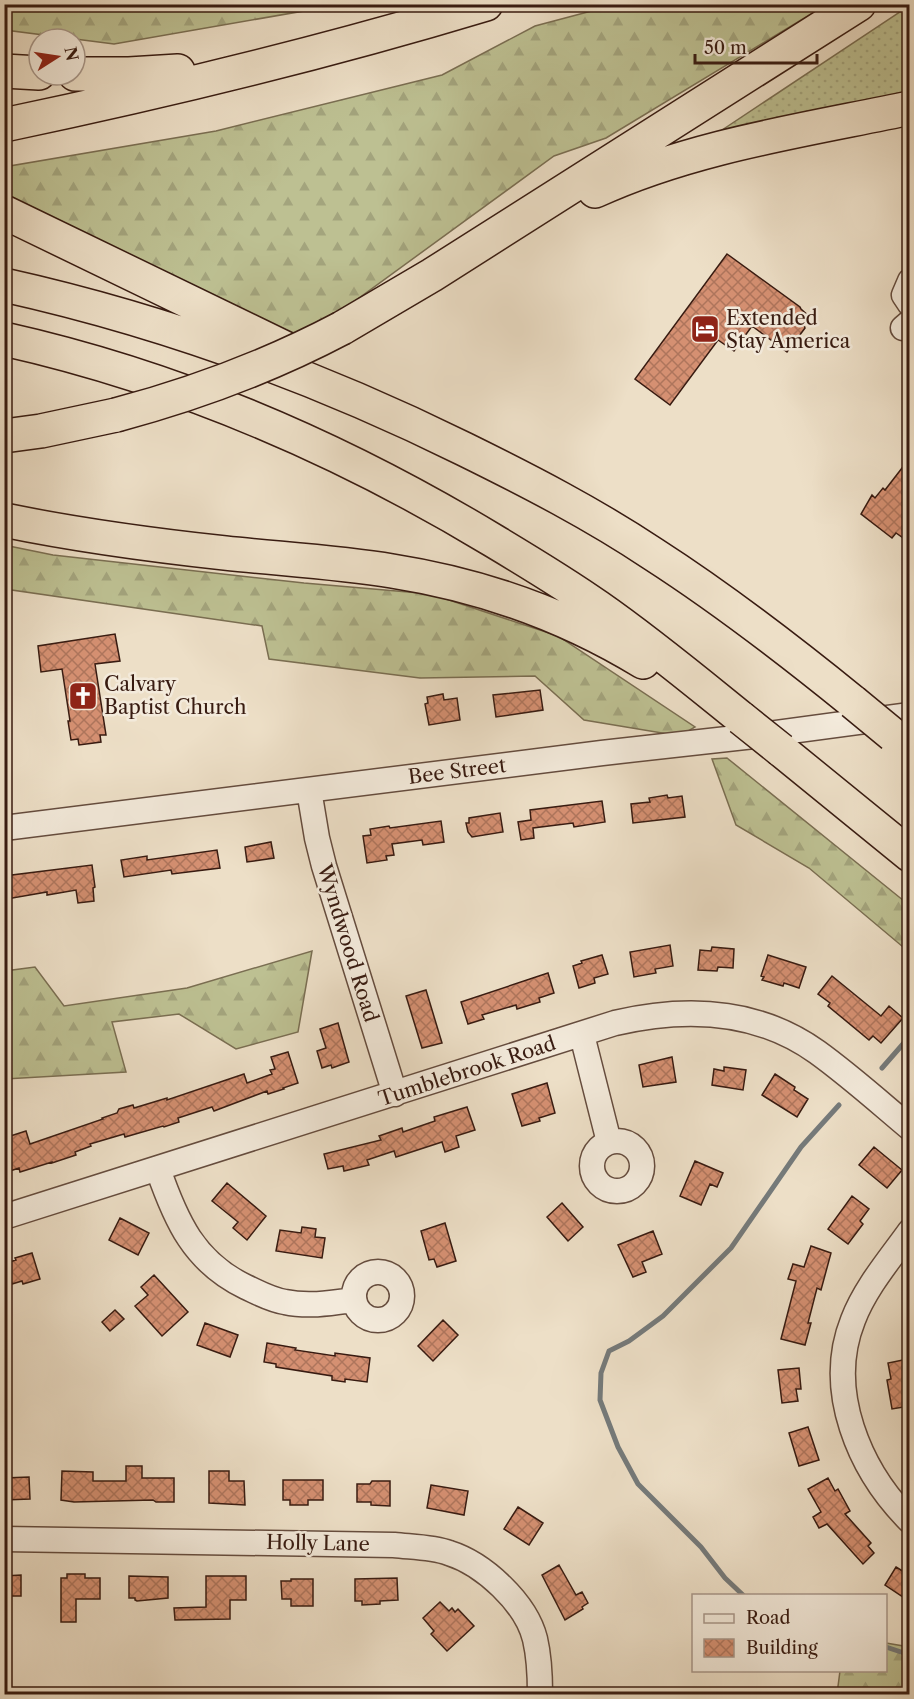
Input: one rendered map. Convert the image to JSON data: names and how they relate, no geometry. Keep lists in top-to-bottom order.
{
  "streets": {
    "street": [
      "Bee Street",
      "Wyndwood Road",
      "Tumblebrook Road",
      "Holly Lane"
    ]
  },
  "crossings": [
    ["Bee Street", "Wyndwood Road"],
    ["Wyndwood Road", "Tumblebrook Road"]
  ],
  "places": {
    "hotel": ["Extended Stay America"],
    "church": ["Calvary Baptist Church"]
  },
  "legend": ["Road", "Building"],
  "scale_bar": "50 m",
  "north": "right"
}
